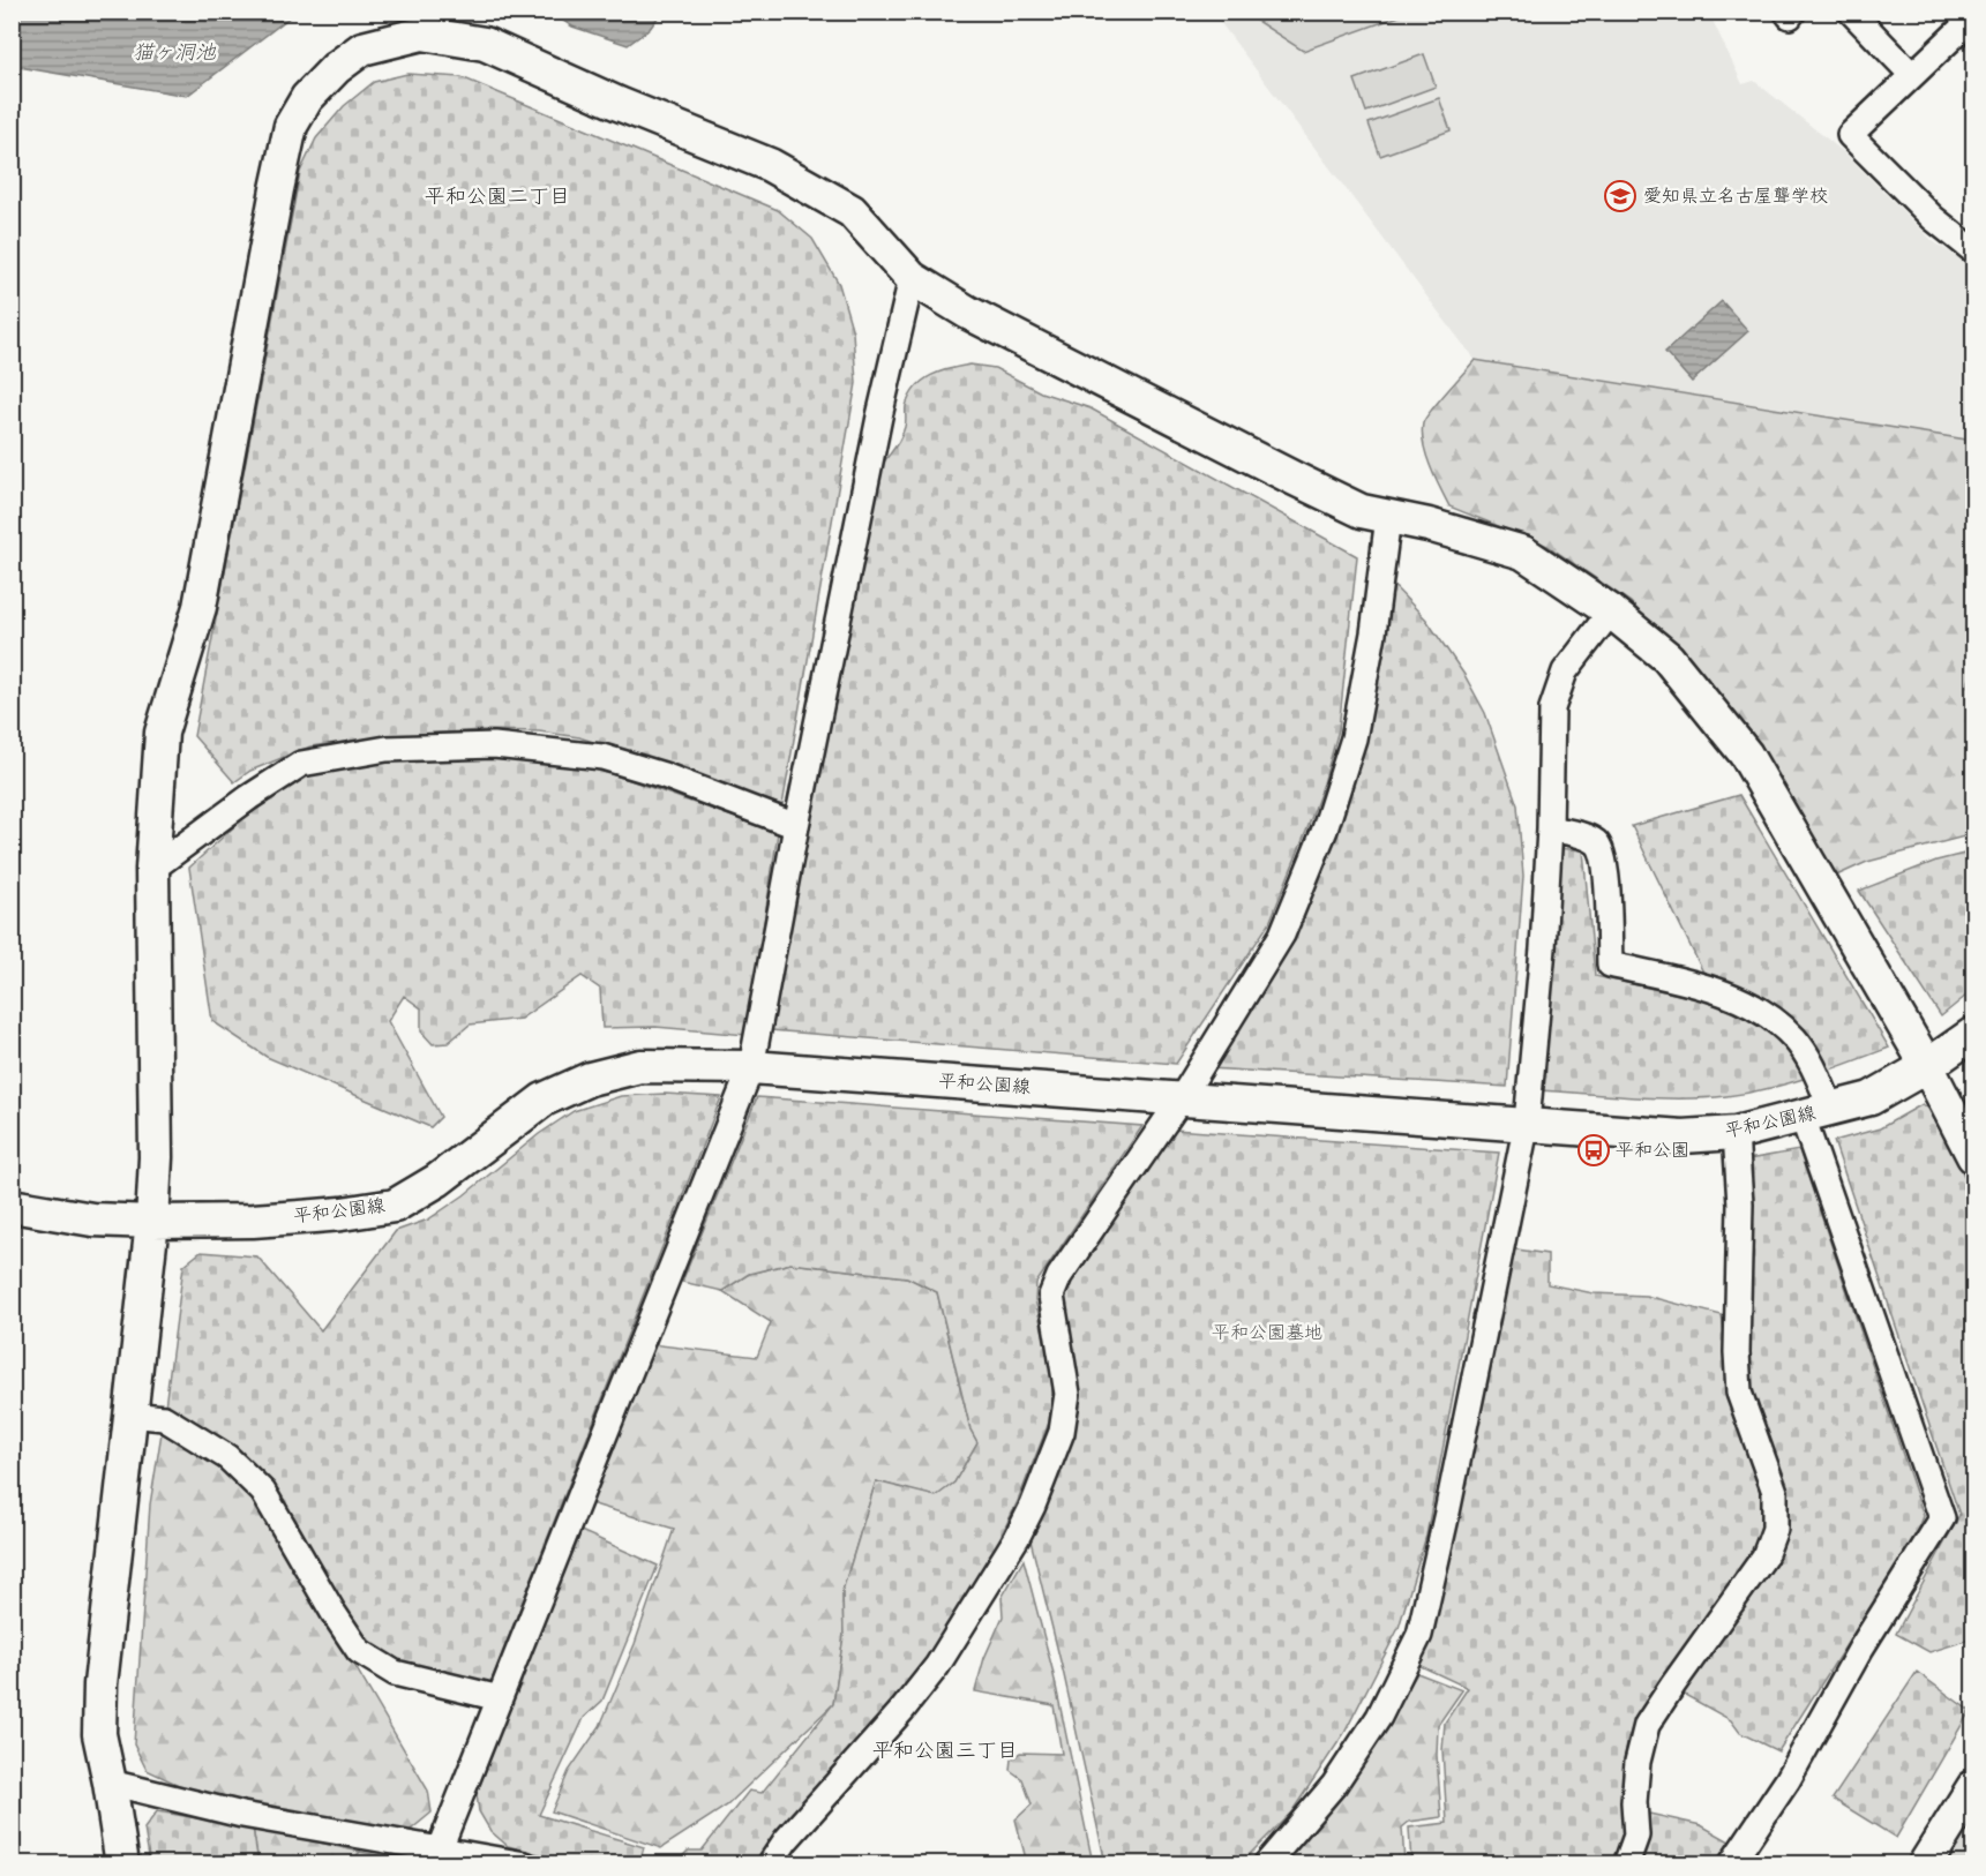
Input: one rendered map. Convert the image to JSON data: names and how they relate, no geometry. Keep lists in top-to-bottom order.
{
  "streets": {
    "street": ["平和公園線"]
  },
  "districts": ["平和公園二丁目", "平和公園三丁目"],
  "water": ["猫ヶ洞池"],
  "parks": ["平和公園墓地"],
  "places": {
    "school or university": ["愛知県立名古屋聾学校"],
    "bus stop": ["平和公園"]
  }
}
